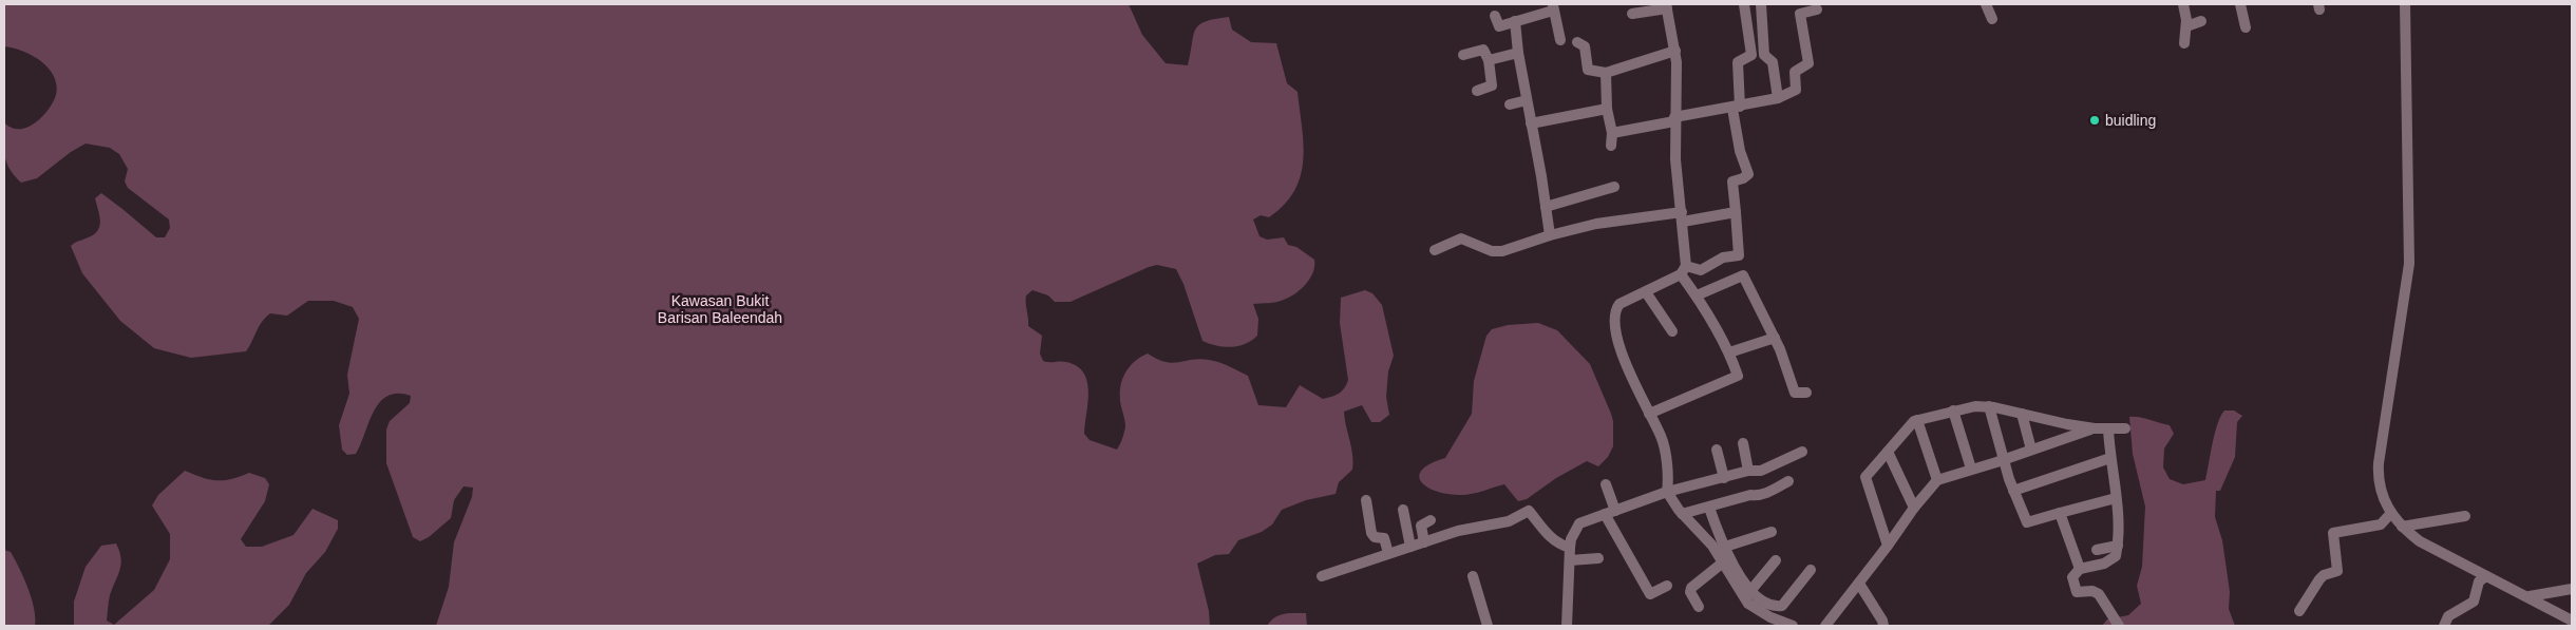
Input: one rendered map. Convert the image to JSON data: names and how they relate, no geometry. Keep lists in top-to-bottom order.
{
  "parks": ["Kawasan Bukit Barisan Baleendah"],
  "places": ["buidling"]
}
